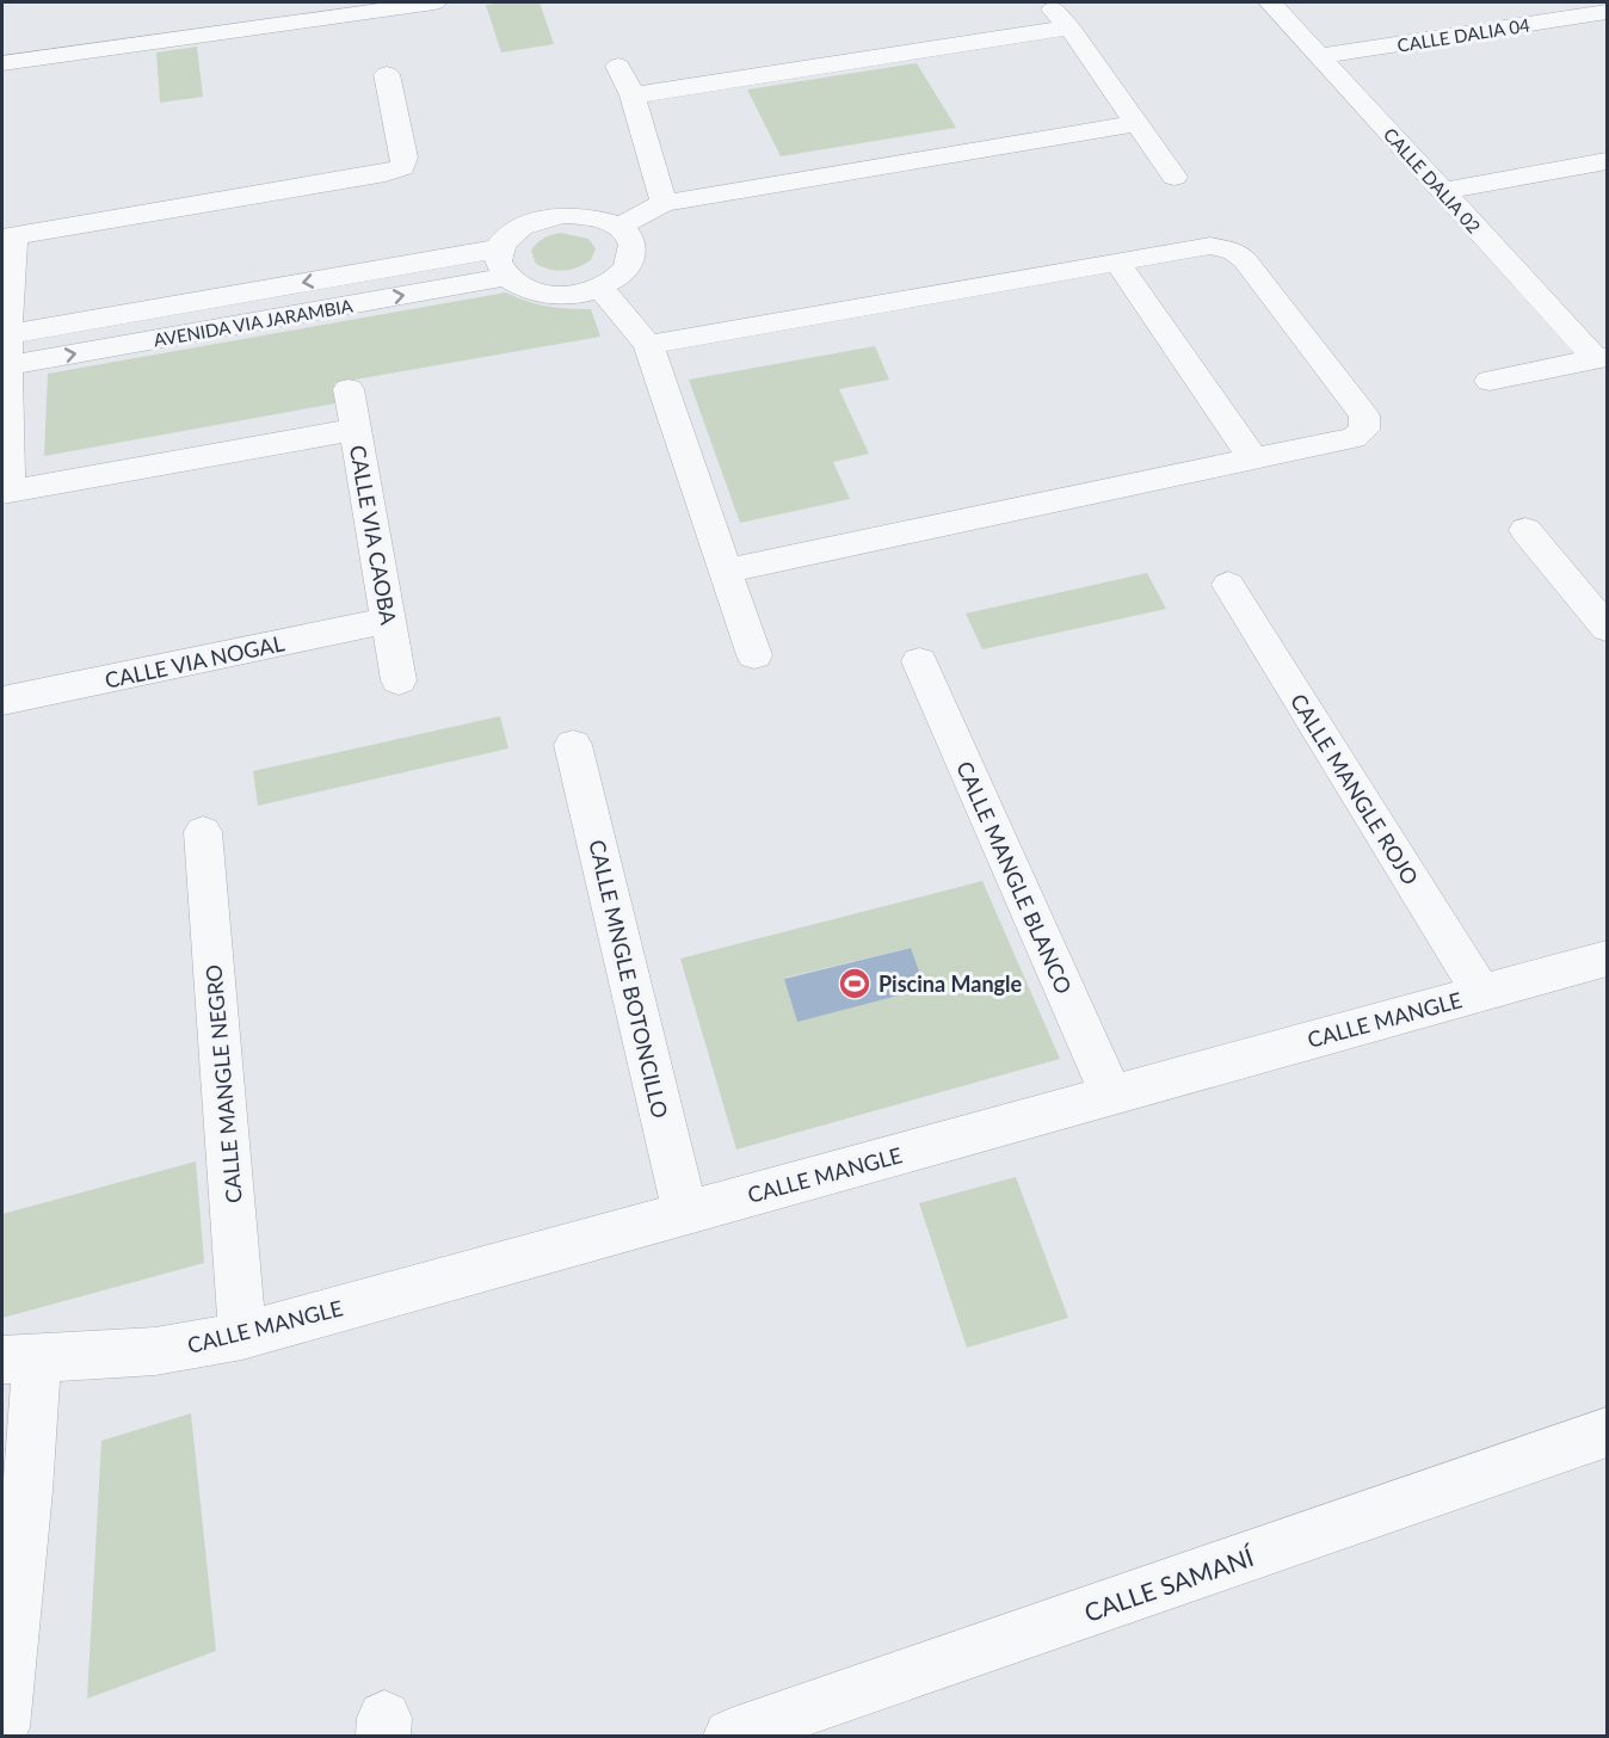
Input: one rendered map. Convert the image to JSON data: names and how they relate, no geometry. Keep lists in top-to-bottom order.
{
  "streets": {
    "street": [
      "CALLE DALIA 04",
      "CALLE DALIA 02",
      "AVENIDA VIA JARAMBIA",
      "CALLE VIA CAOBA",
      "CALLE VIA NOGAL",
      "CALLE MANGLE ROJO",
      "CALLE MANGLE BLANCO",
      "CALLE MNGLE BOTONCILLO",
      "CALLE MANGLE",
      "CALLE MANGLE NEGRO",
      "CALLE SAMANÍ"
    ]
  },
  "crossings": [
    ["CALLE DALIA 04", "CALLE DALIA 02"],
    ["CALLE VIA CAOBA", "CALLE VIA NOGAL"],
    ["CALLE MANGLE ROJO", "CALLE MANGLE"],
    ["CALLE MANGLE BLANCO", "CALLE MANGLE"],
    ["CALLE MNGLE BOTONCILLO", "CALLE MANGLE"],
    ["CALLE MANGLE", "CALLE MANGLE NEGRO"]
  ],
  "places": {
    "sports": ["Piscina Mangle"]
  }
}
